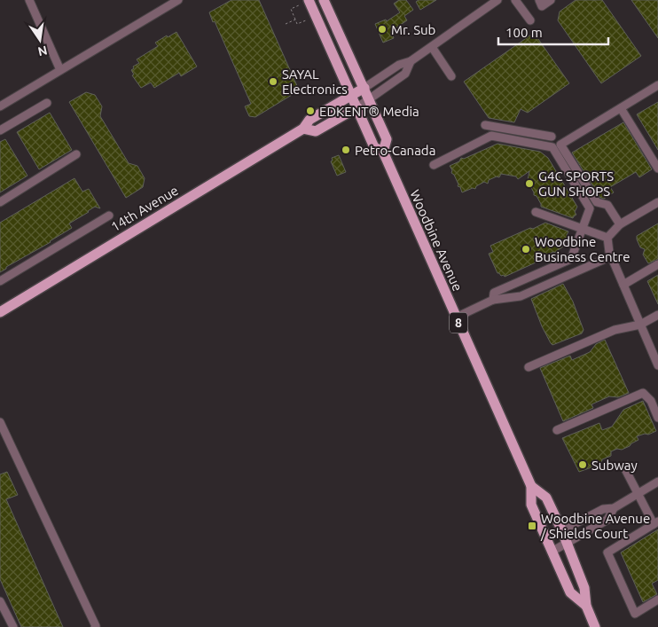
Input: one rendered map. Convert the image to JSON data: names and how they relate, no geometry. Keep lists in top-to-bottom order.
{
  "streets": {
    "main road": ["14th Avenue", "Woodbine Avenue", "8"]
  },
  "crossings": [
    ["14th Avenue", "Woodbine Avenue"]
  ],
  "places": {
    "other": [
      "Mr. Sub",
      "SAYAL Electronics",
      "EDKENT® Media",
      "Petro-Canada",
      "G4C SPORTS GUN SHOPS",
      "Woodbine Business Centre",
      "Subway"
    ],
    "transit": ["Woodbine Avenue / Shields Court"]
  },
  "scale_bar": "100 m",
  "north": "bottom"
}
